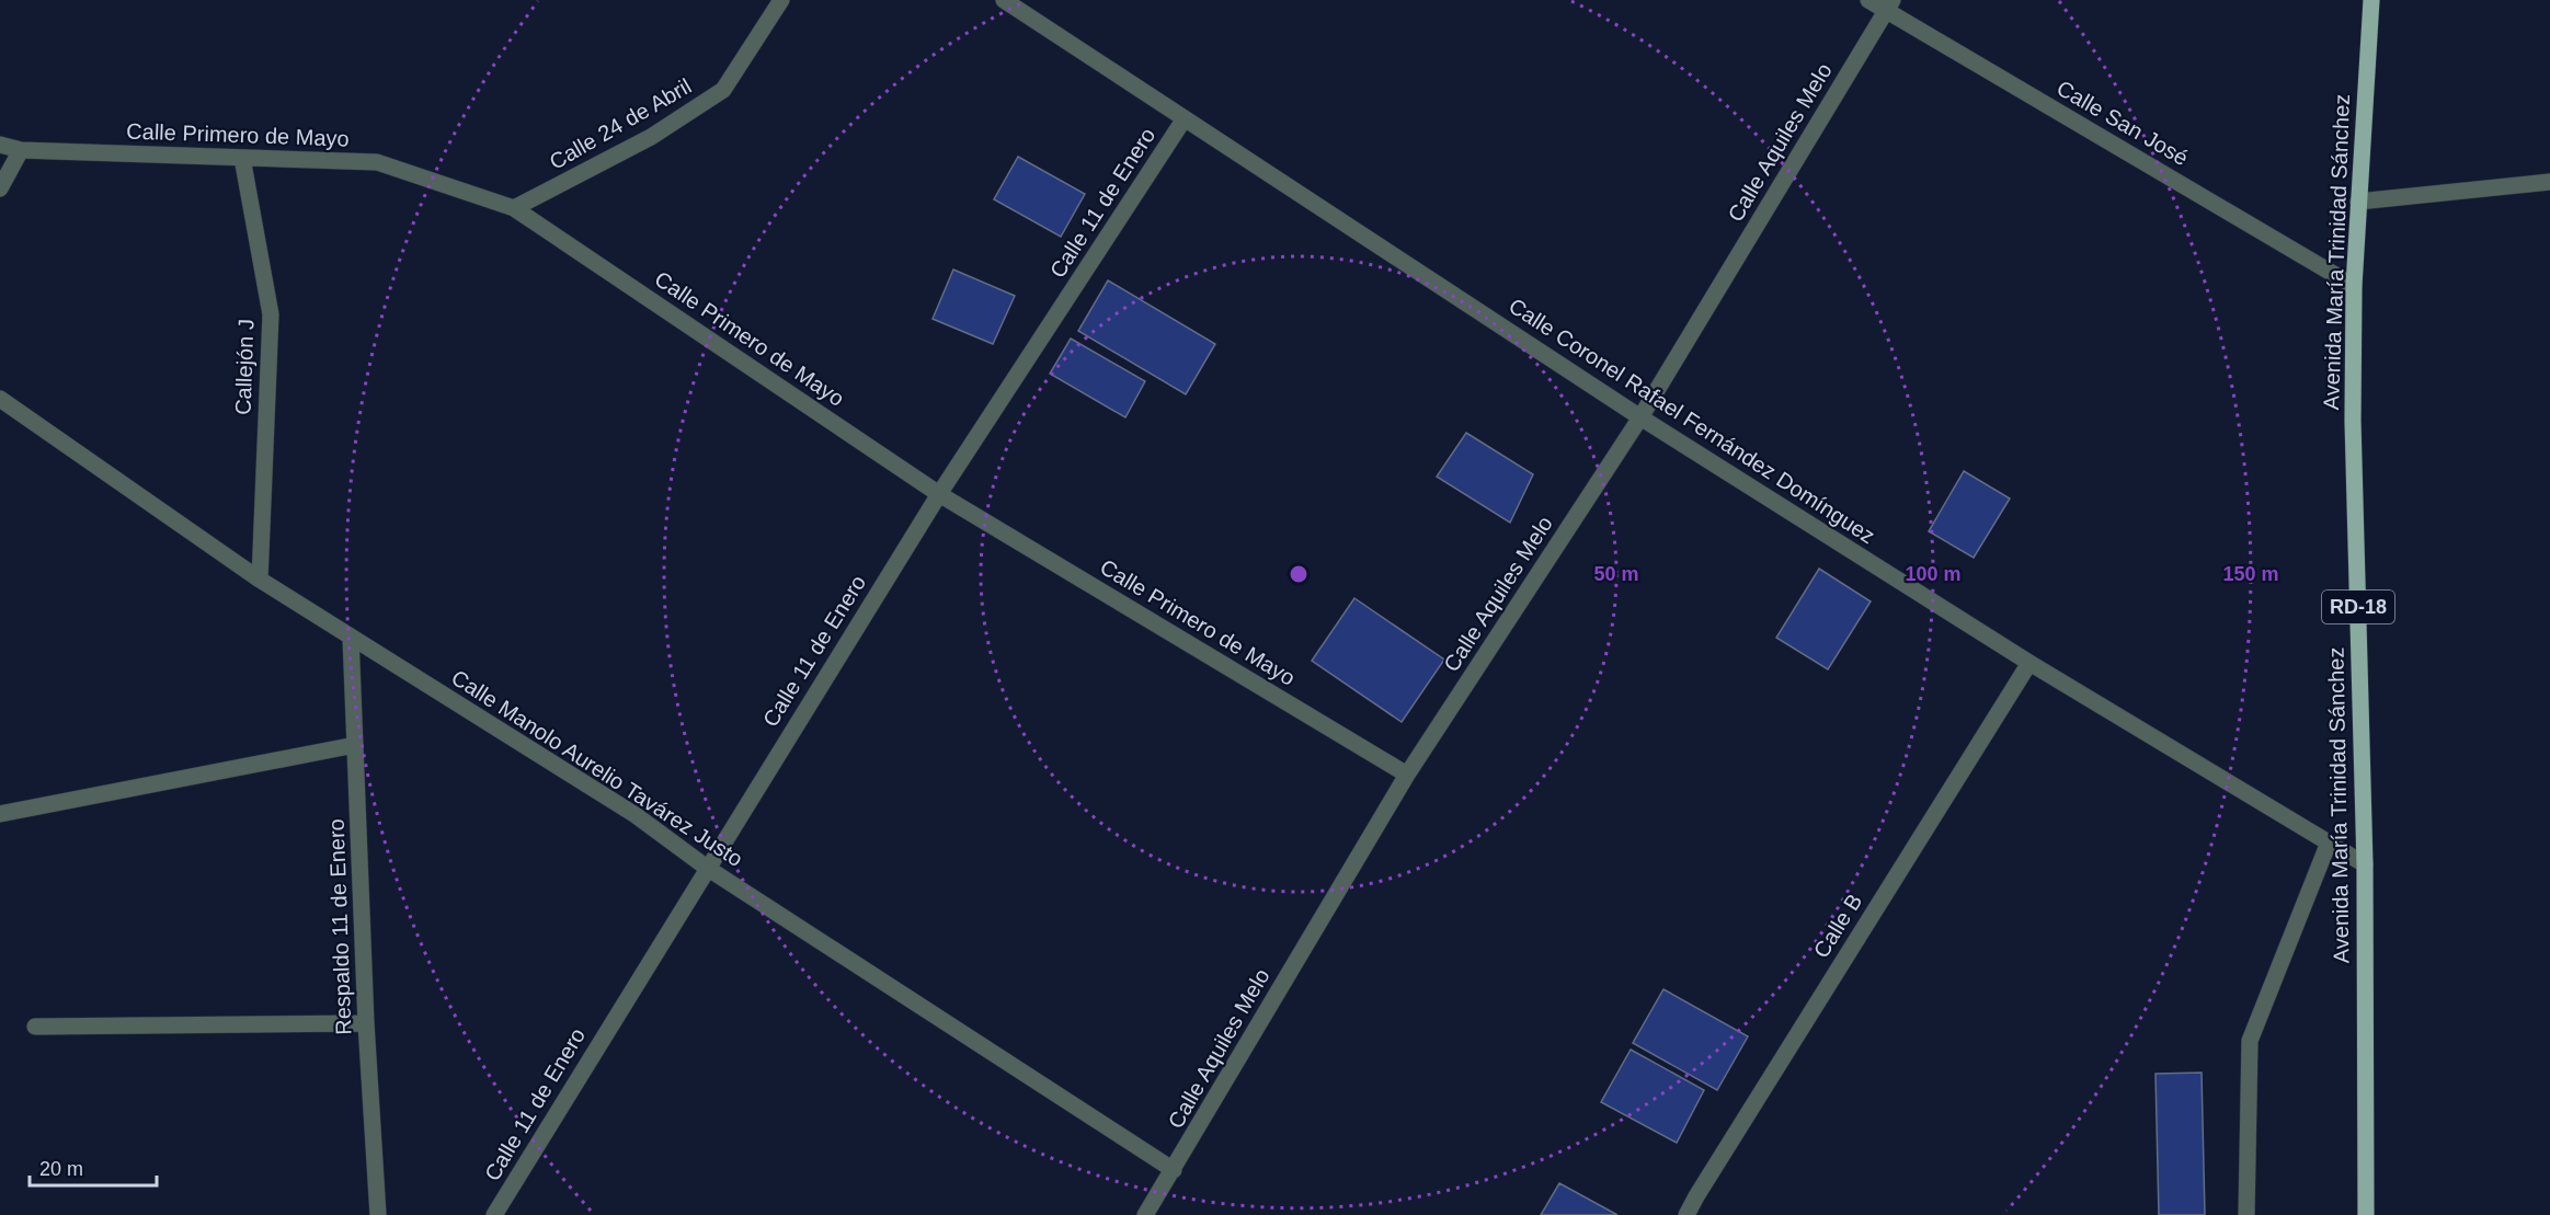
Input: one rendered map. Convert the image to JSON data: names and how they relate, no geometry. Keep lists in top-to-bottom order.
{
  "streets": {
    "main road": ["Avenida María Trinidad Sánchez", "RD-18"],
    "street": [
      "Calle San José",
      "Calle 24 de Abril",
      "Calle Primero de Mayo",
      "Calle Aquiles Melo",
      "Calle 11 de Enero",
      "Callejón J",
      "Calle Coronel Rafael Fernández Domínguez",
      "Calle Manolo Aurelio Tavárez Justo",
      "Calle B",
      "Respaldo 11 de Enero"
    ]
  },
  "crossings": [
    ["Calle San José", "Calle Aquiles Melo"],
    ["Calle San José", "Avenida María Trinidad Sánchez"],
    ["Calle 24 de Abril", "Calle Primero de Mayo"],
    ["Calle Primero de Mayo", "Calle Aquiles Melo"],
    ["Calle Primero de Mayo", "Calle 11 de Enero"],
    ["Calle Primero de Mayo", "Callejón J"],
    ["Calle Aquiles Melo", "Calle Coronel Rafael Fernández Domínguez"],
    ["Calle Aquiles Melo", "Calle Manolo Aurelio Tavárez Justo"],
    ["Calle 11 de Enero", "Calle Coronel Rafael Fernández Domínguez"],
    ["Calle 11 de Enero", "Calle Manolo Aurelio Tavárez Justo"],
    ["Avenida María Trinidad Sánchez", "Calle Coronel Rafael Fernández Domínguez"],
    ["Callejón J", "Calle Manolo Aurelio Tavárez Justo"],
    ["Calle Coronel Rafael Fernández Domínguez", "Calle B"],
    ["Calle Manolo Aurelio Tavárez Justo", "Respaldo 11 de Enero"]
  ],
  "scale_bar": "20 m",
  "rings": ["50 m", "100 m", "150 m"]
}
